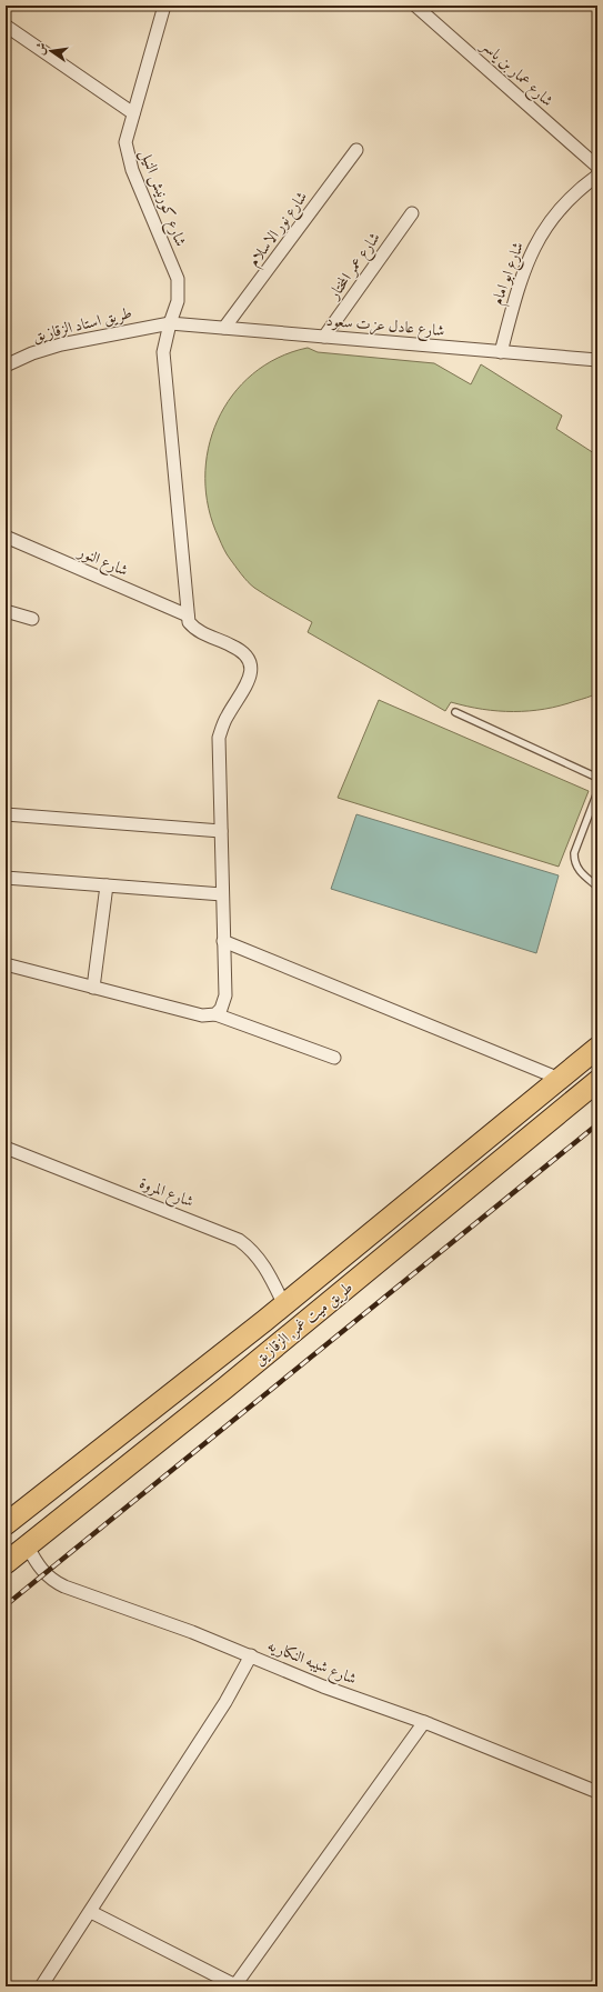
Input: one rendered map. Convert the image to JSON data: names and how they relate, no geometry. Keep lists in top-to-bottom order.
{
  "streets": {
    "highway": ["طريق ميت غمر, الزقازيق"],
    "street": [
      "شارع عمار بن ياسر",
      "شارع كورنيش النيل",
      "شارع نور الاسلام",
      "شارع عمر المختار",
      "شارع ابو امام",
      "طريق استاد الزقازيق",
      "شارع عادل عزت سعود",
      "شارع النور",
      "شارع المروة",
      "شارع شيبه النكاريه"
    ]
  },
  "crossings": [
    ["شارع كورنيش النيل", "طريق استاد الزقازيق"],
    ["شارع كورنيش النيل", "شارع عادل عزت سعود"],
    ["شارع كورنيش النيل", "شارع النور"],
    ["شارع نور الاسلام", "شارع عادل عزت سعود"],
    ["شارع عمر المختار", "شارع عادل عزت سعود"],
    ["شارع ابو امام", "شارع عادل عزت سعود"],
    ["طريق استاد الزقازيق", "شارع عادل عزت سعود"],
    ["شارع المروة", "طريق ميت غمر, الزقازيق"],
    ["طريق ميت غمر, الزقازيق", "شارع شيبه النكاريه"]
  ],
  "north": "left"
}
